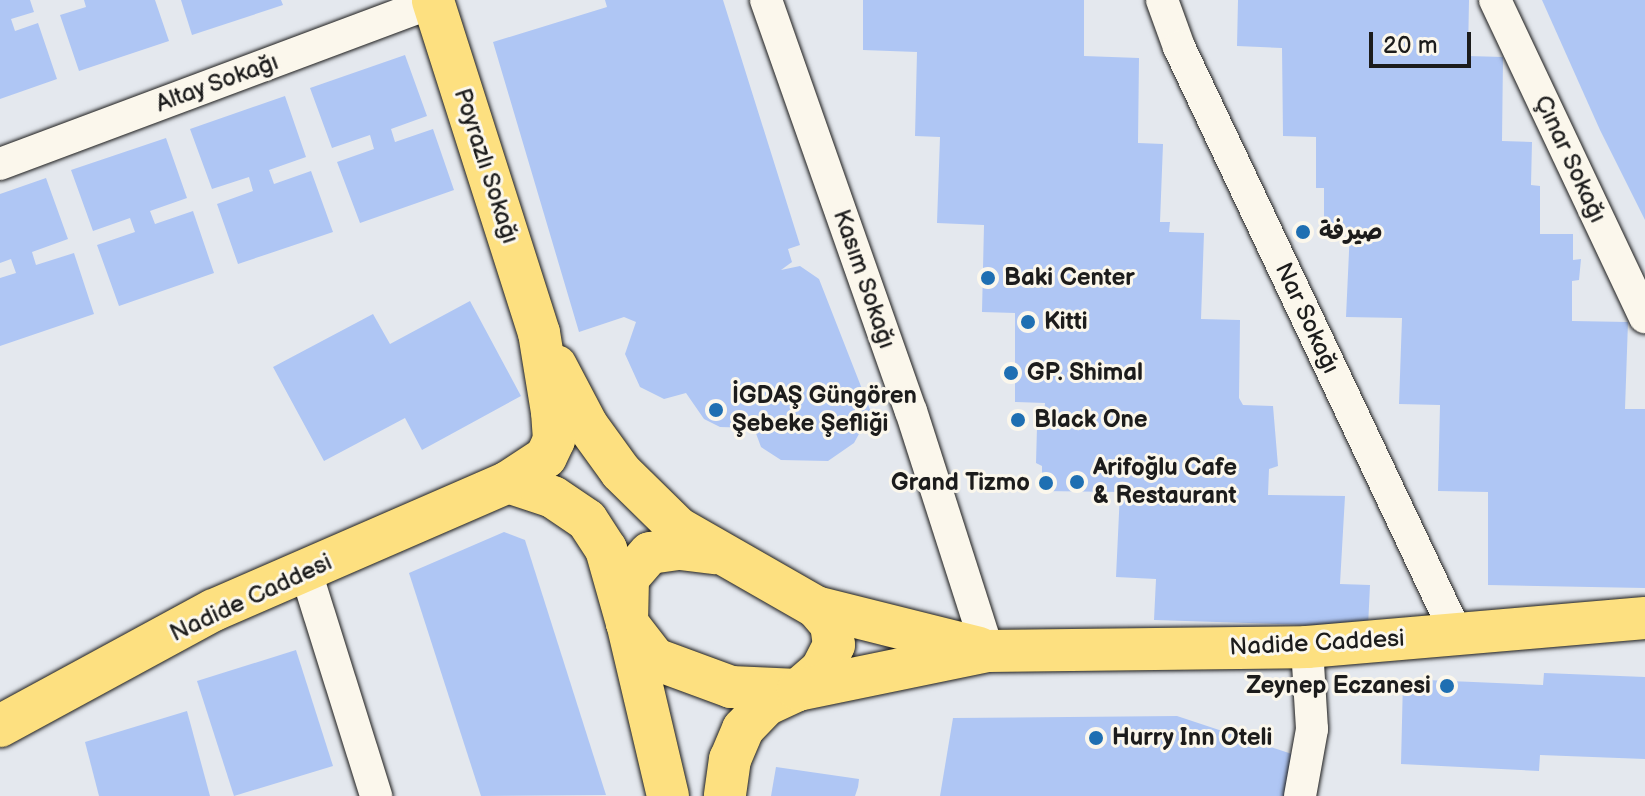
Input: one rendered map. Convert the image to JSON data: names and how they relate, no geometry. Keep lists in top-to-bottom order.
{
  "streets": {
    "main road": ["Poyrazlı Sokağı", "Nadide Caddesi"],
    "street": [
      "Altay Sokağı",
      "Çınar Sokağı",
      "Kasım Sokağı",
      "Nar Sokağı"
    ]
  },
  "crossings": [
    ["Altay Sokağı", "Poyrazlı Sokağı"],
    ["Poyrazlı Sokağı", "Nadide Caddesi"],
    ["Kasım Sokağı", "Nadide Caddesi"],
    ["Nar Sokağı", "Nadide Caddesi"]
  ],
  "places": [
    "صيرفة",
    "Baki Center",
    "Kitti",
    "GP. Shimal",
    "İGDAŞ Güngören Şebeke Şefliği",
    "Black One",
    "Arifoğlu Cafe & Restaurant",
    "Grand Tizmo",
    "Zeynep Eczanesi",
    "Hurry Inn Oteli"
  ],
  "scale_bar": "20 m"
}
